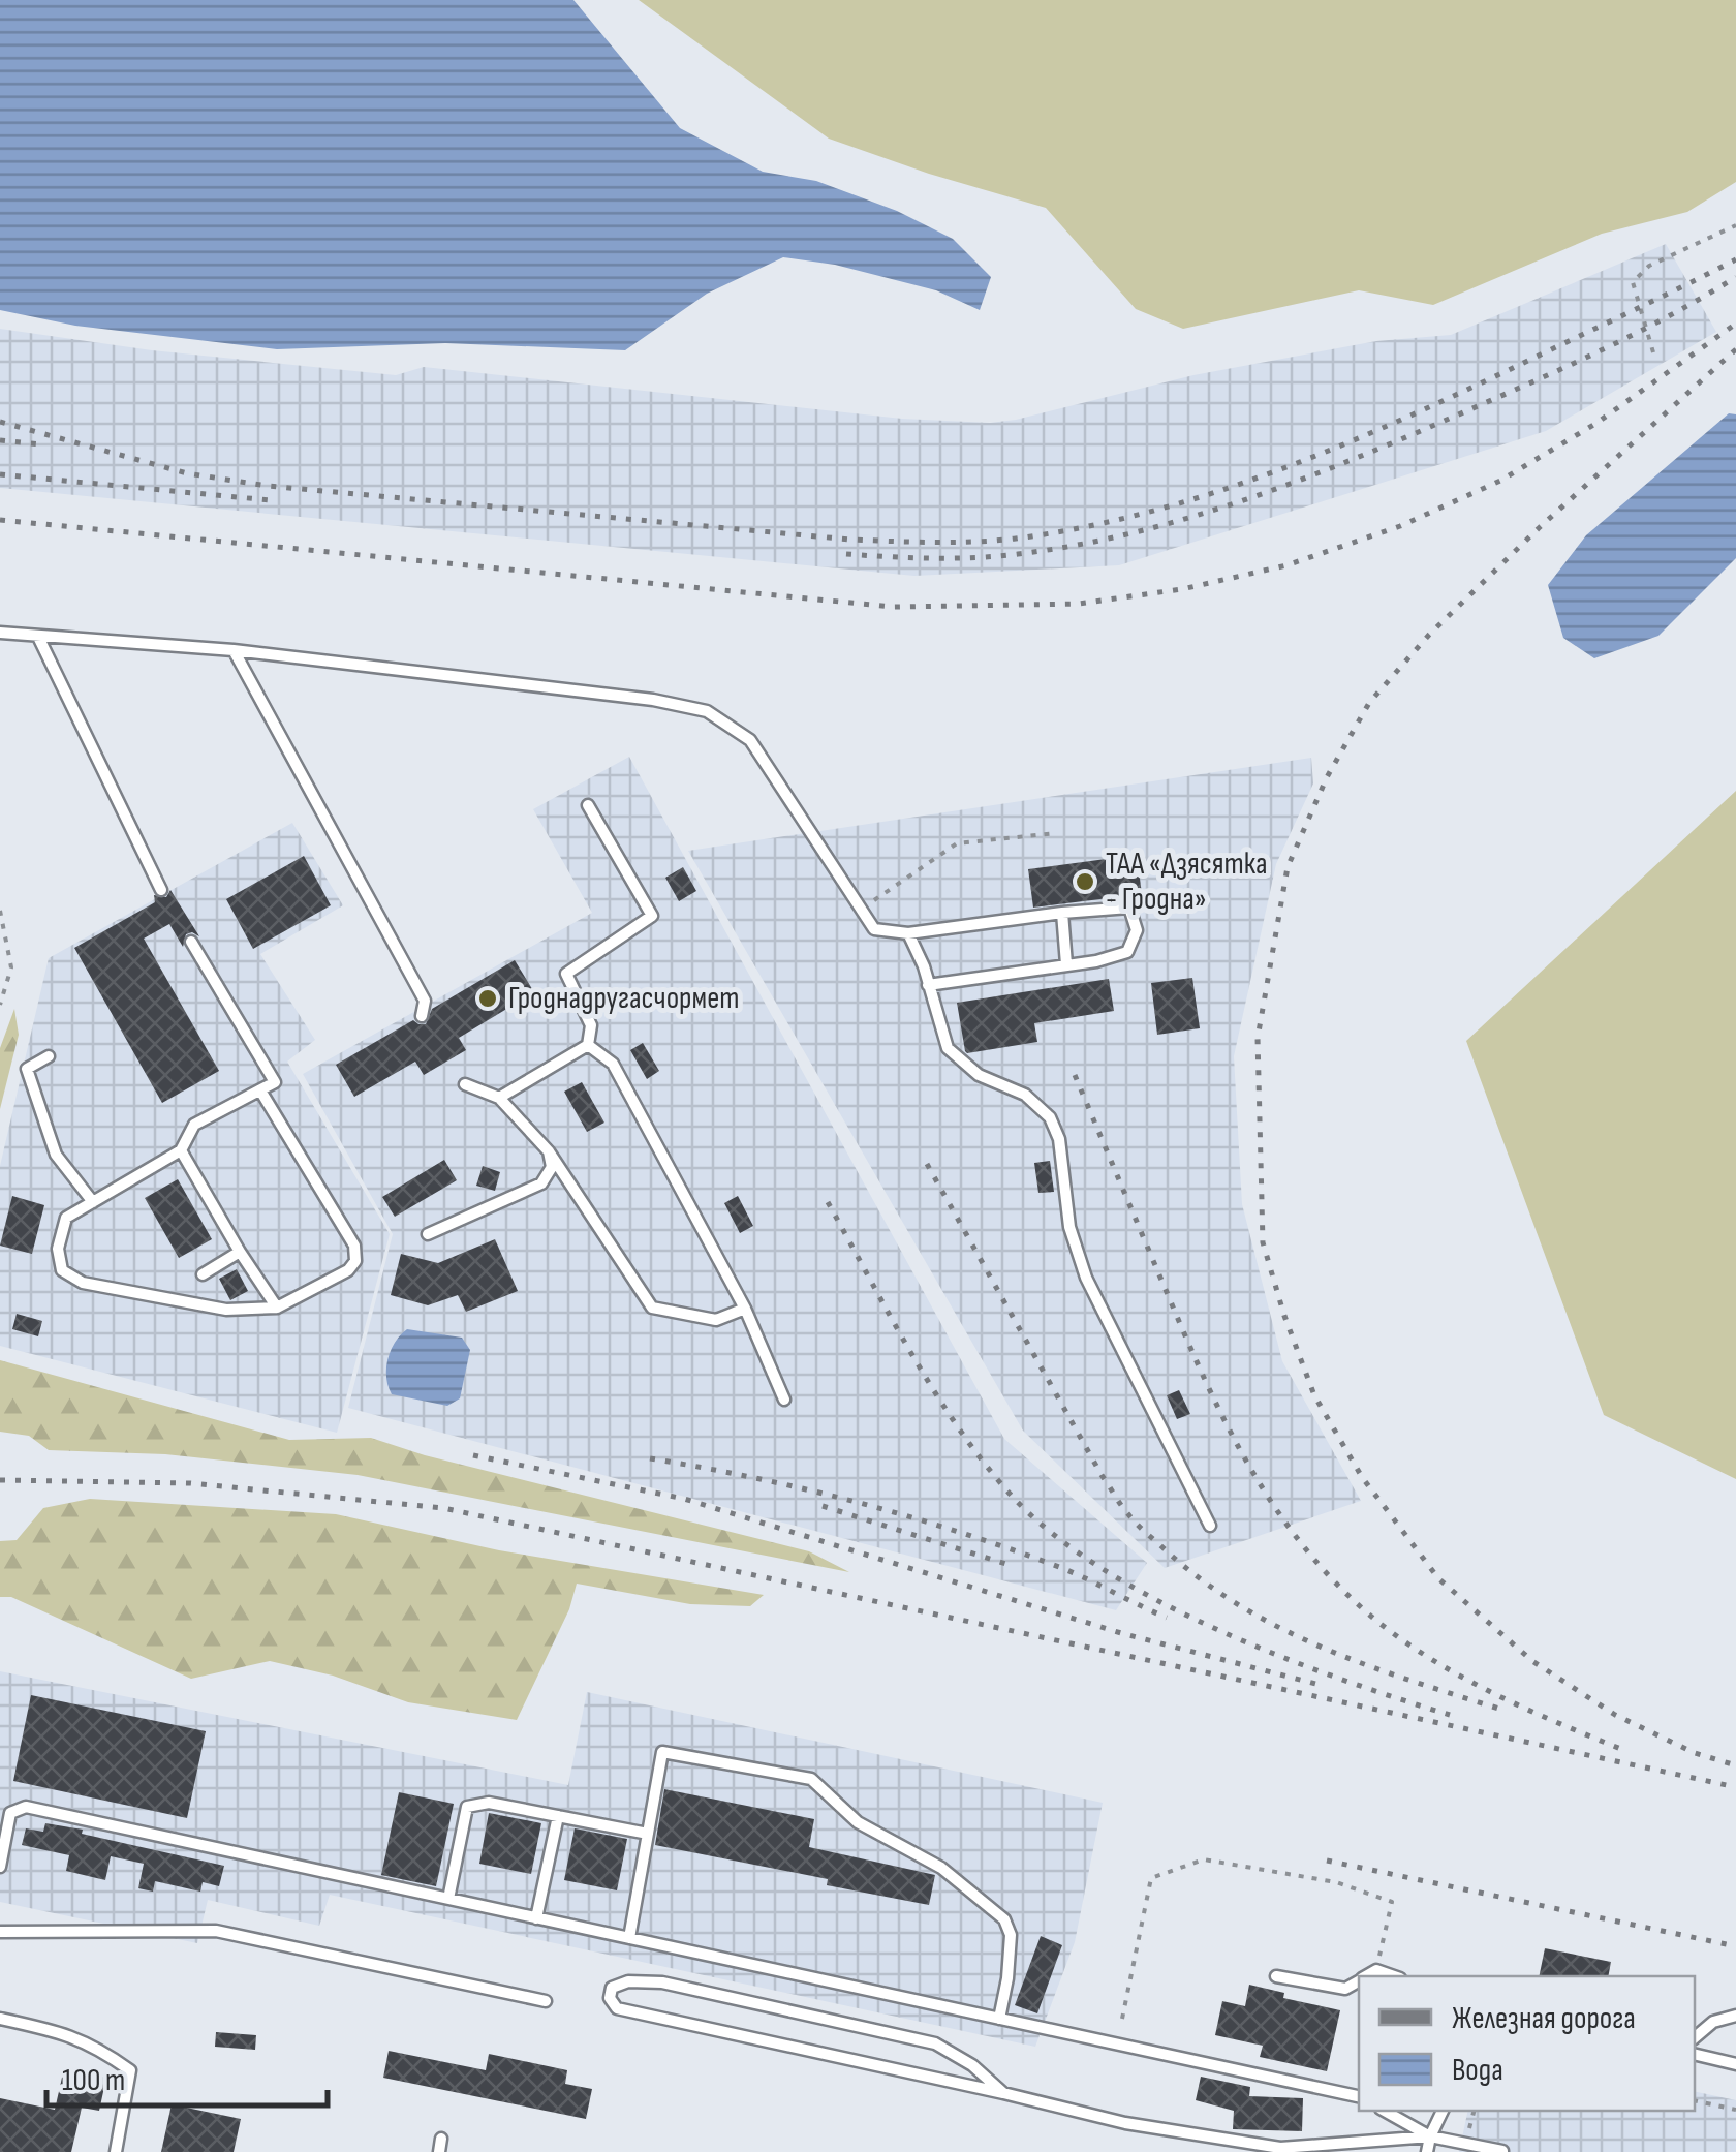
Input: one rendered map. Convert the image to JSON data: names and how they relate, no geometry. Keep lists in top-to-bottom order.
{
  "places": ["ТАА «Дзясятка - Гродна»", "Гроднадругасчормет"],
  "legend": ["Железная дорога", "Вода"],
  "scale_bar": "100 m"
}
